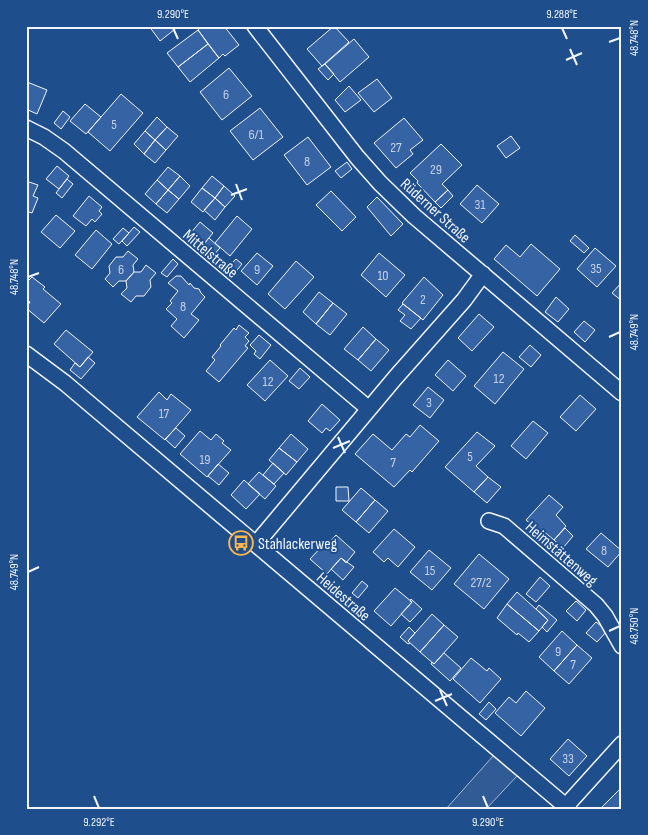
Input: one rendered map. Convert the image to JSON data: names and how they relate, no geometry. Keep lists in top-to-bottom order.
{
  "streets": {
    "street": [
      "Rüderner Straße",
      "Mittelstraße",
      "Heimstättenweg",
      "Heidestraße"
    ]
  },
  "places": {
    "bus stop": ["Stahlackerweg"]
  },
  "house_numbers": [
    "6",
    "5",
    "6/1",
    "27",
    "8",
    "29",
    "31",
    "35",
    "6",
    "9",
    "10",
    "2",
    "8",
    "12",
    "12",
    "3",
    "17",
    "5",
    "19",
    "7",
    "8",
    "15",
    "27/2",
    "9",
    "7",
    "33"
  ],
  "coordinates": [
    "9.290°E",
    "9.288°E",
    "48.748°N",
    "48.749°N",
    "48.750°N",
    "9.292°E"
  ]
}
